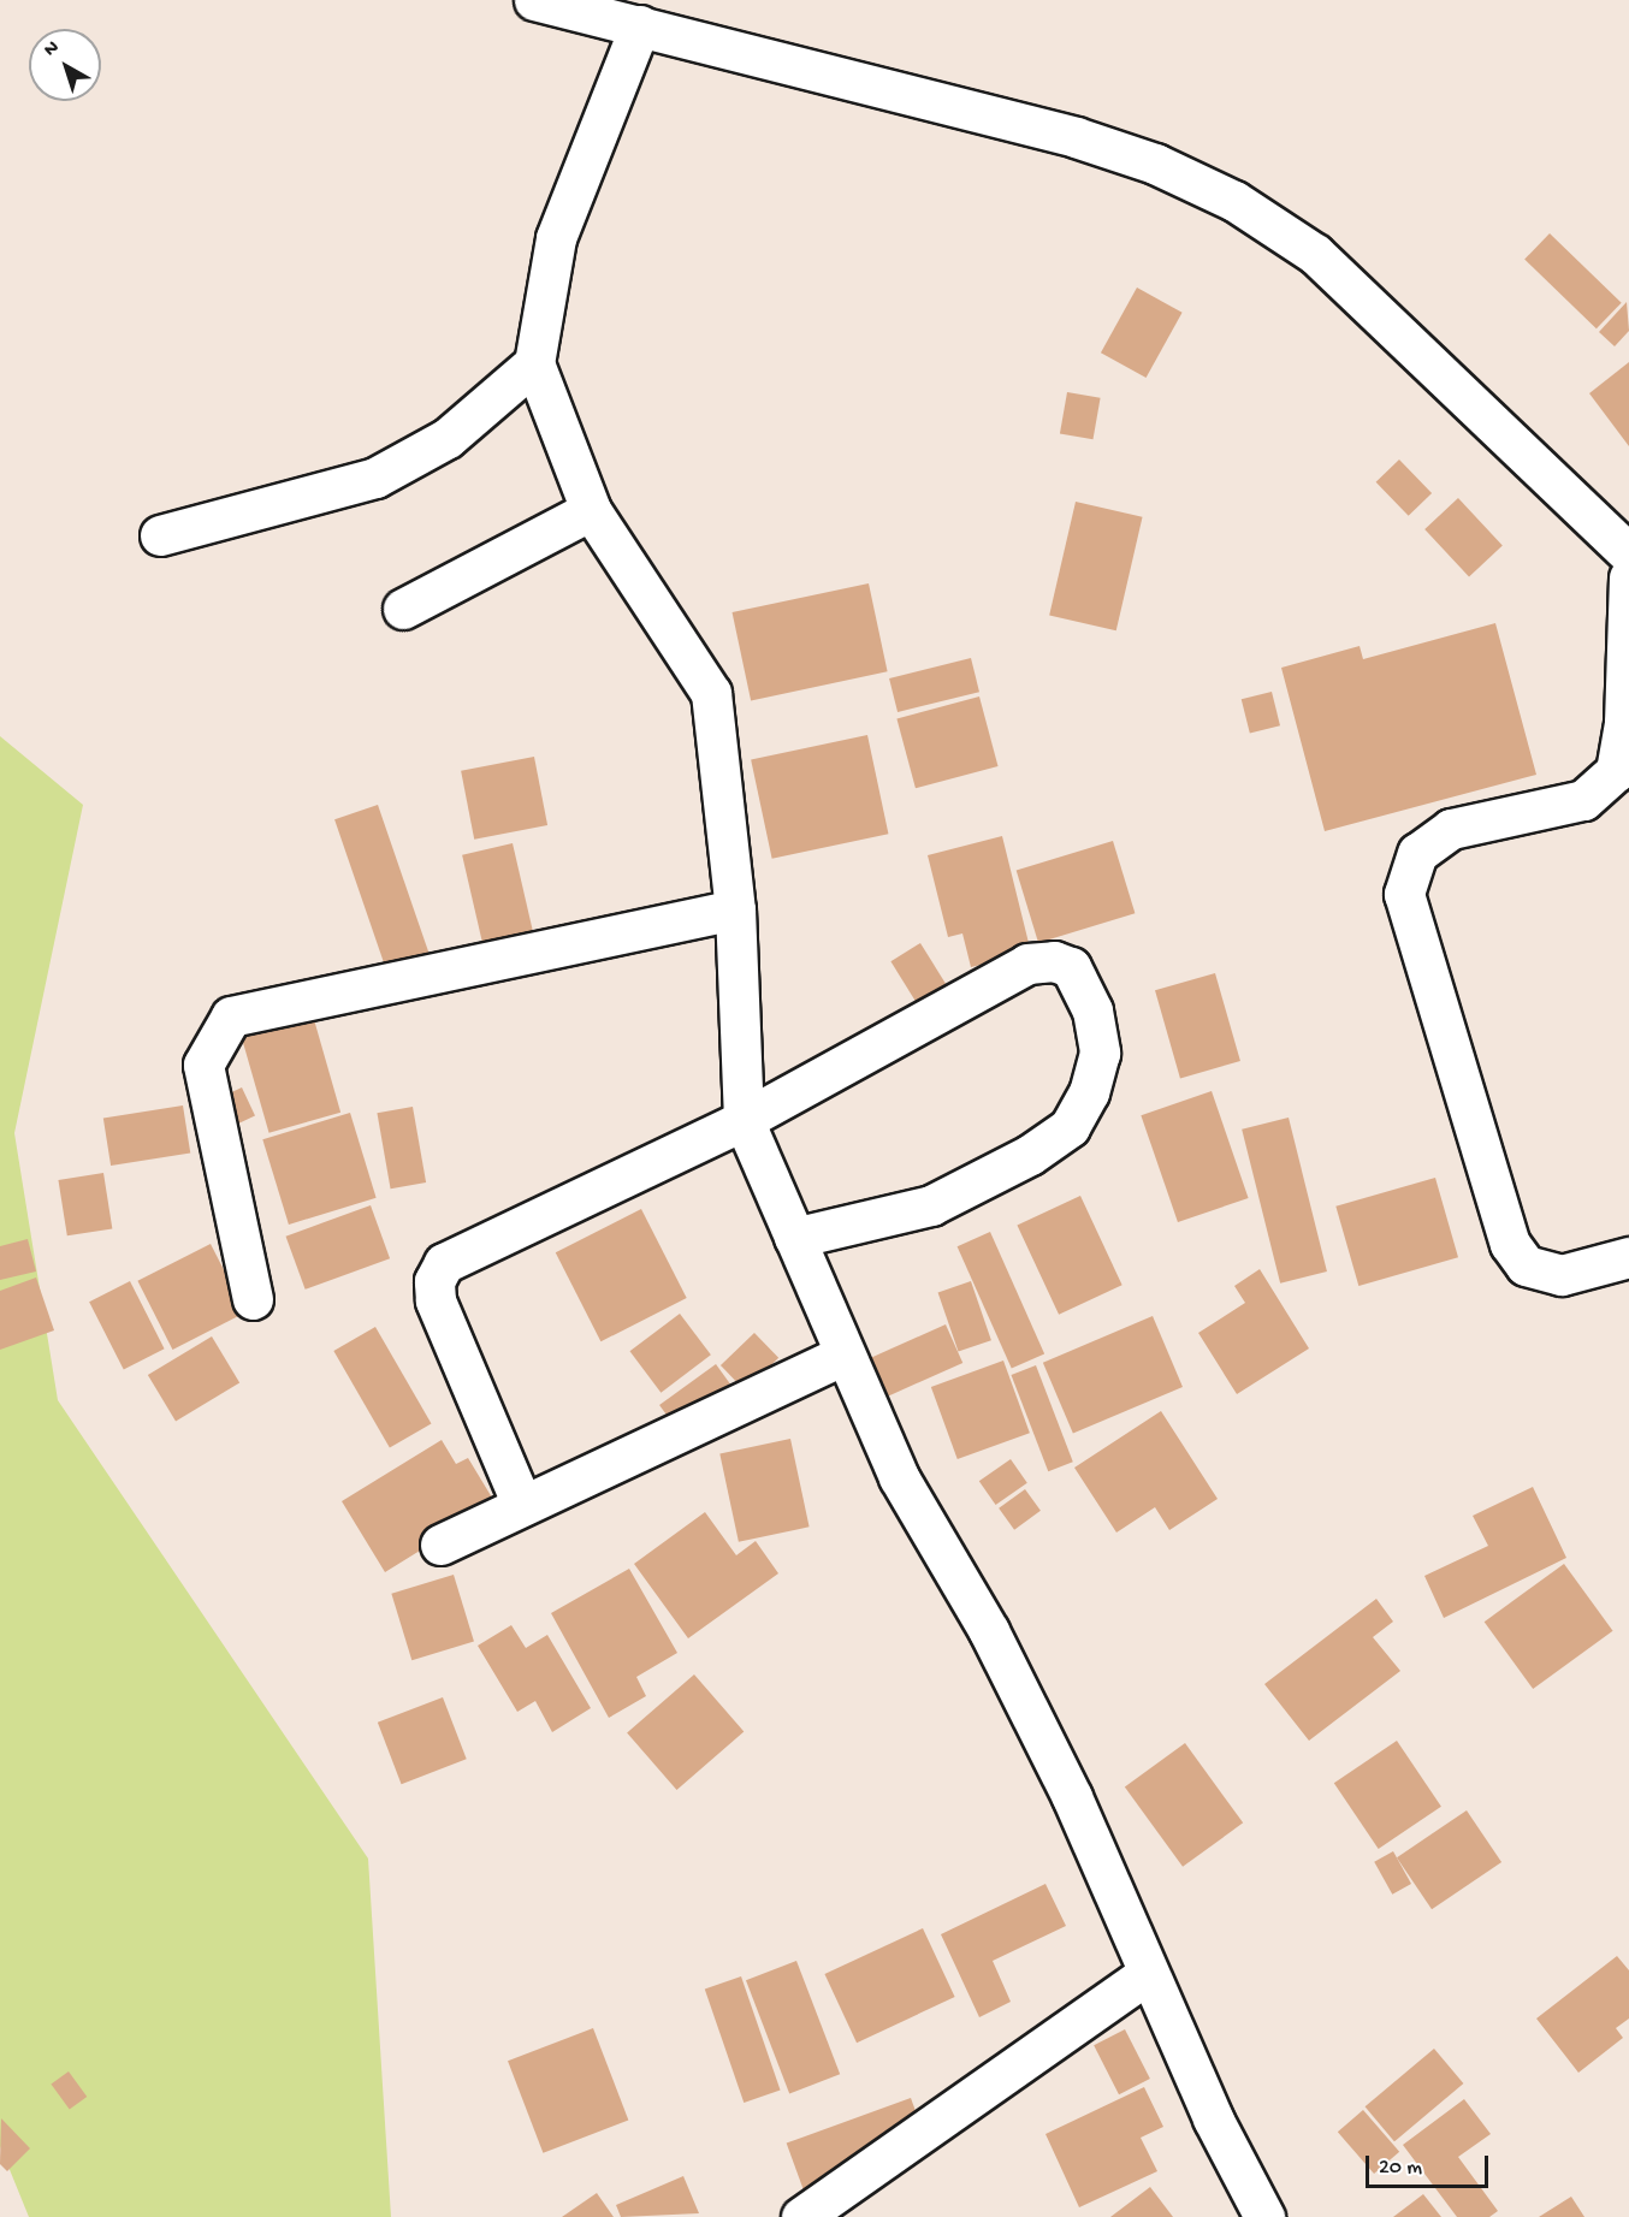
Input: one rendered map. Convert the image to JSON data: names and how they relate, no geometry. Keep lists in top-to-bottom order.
{
  "scale_bar": "20 m",
  "north": "top left"
}
